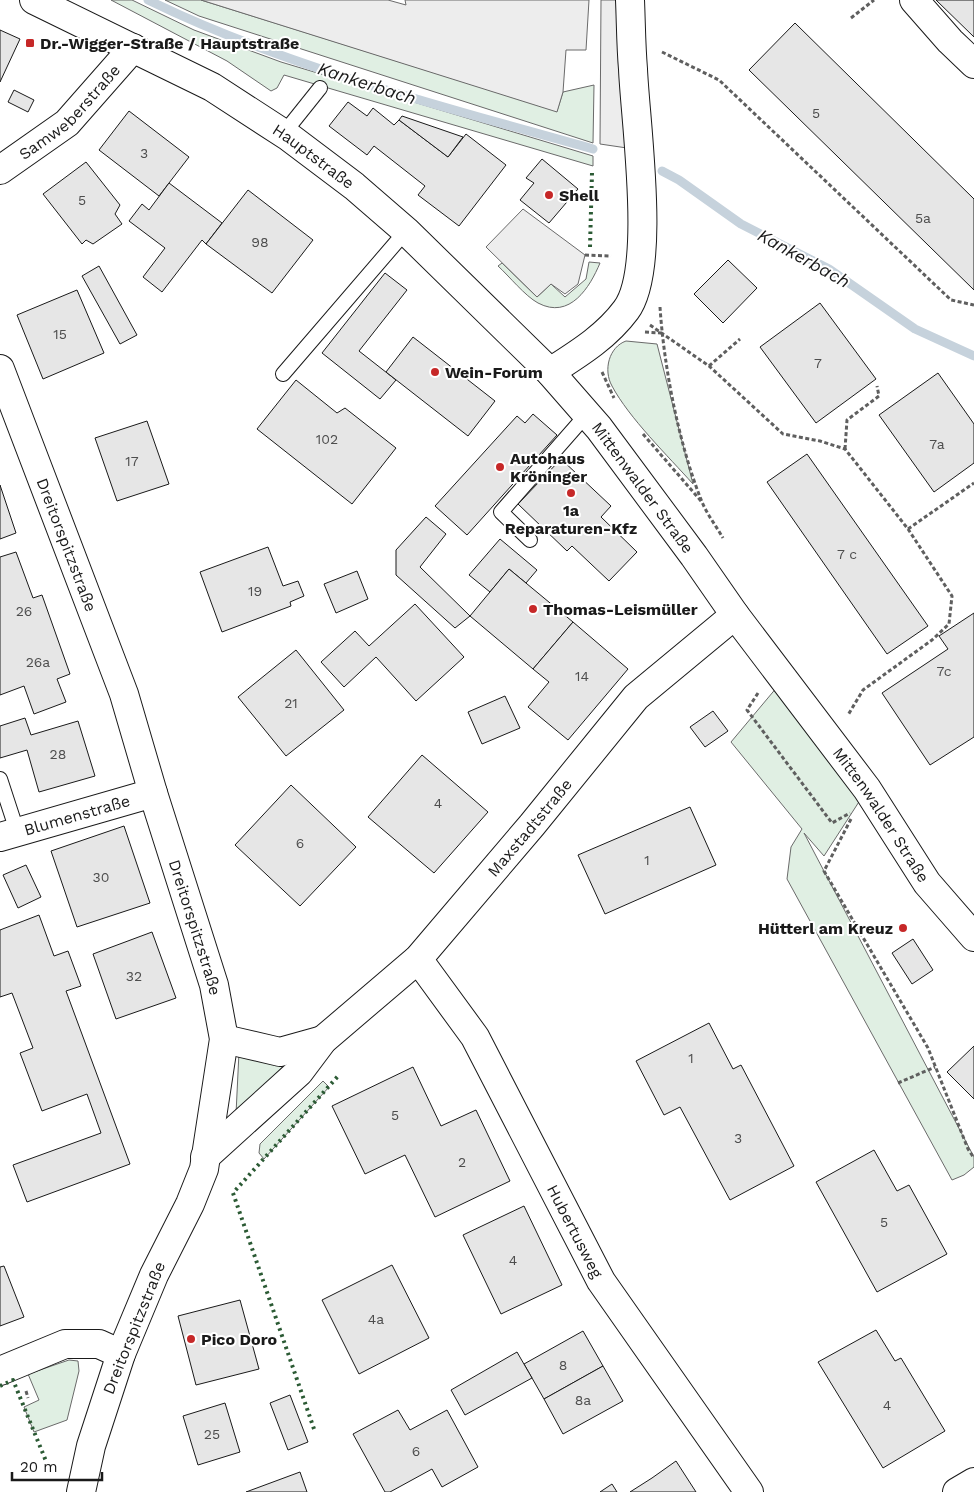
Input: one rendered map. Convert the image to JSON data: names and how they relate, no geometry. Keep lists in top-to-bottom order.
{
  "streets": {
    "street": [
      "Samweberstraße",
      "Hauptstraße",
      "Mittenwalder Straße",
      "Dreitorspitzstraße",
      "Blumenstraße",
      "Maxstadtstraße",
      "Hubertusweg"
    ]
  },
  "crossings": [
    ["Samweberstraße", "Hauptstraße"],
    ["Hauptstraße", "Mittenwalder Straße"],
    ["Mittenwalder Straße", "Maxstadtstraße"],
    ["Dreitorspitzstraße", "Blumenstraße"],
    ["Dreitorspitzstraße", "Maxstadtstraße"],
    ["Maxstadtstraße", "Hubertusweg"]
  ],
  "water": ["Kankerbach"],
  "places": {
    "transit": ["Dr.-Wigger-Straße / Hauptstraße"],
    "other": [
      "Shell",
      "Wein-Forum",
      "Autohaus Kröninger",
      "1a Reparaturen-Kfz",
      "Thomas-Leismüller",
      "Hütterl am Kreuz",
      "Pico Doro"
    ]
  },
  "house_numbers": [
    "5",
    "3",
    "5",
    "5a",
    "98",
    "15",
    "7",
    "102",
    "7a",
    "17",
    "7 c",
    "19",
    "26",
    "26a",
    "7c",
    "14",
    "21",
    "28",
    "4",
    "6",
    "1",
    "30",
    "32",
    "1",
    "5",
    "3",
    "2",
    "5",
    "4",
    "4a",
    "8",
    "8a",
    "4",
    "25",
    "6"
  ],
  "scale_bar": "20 m"
}
